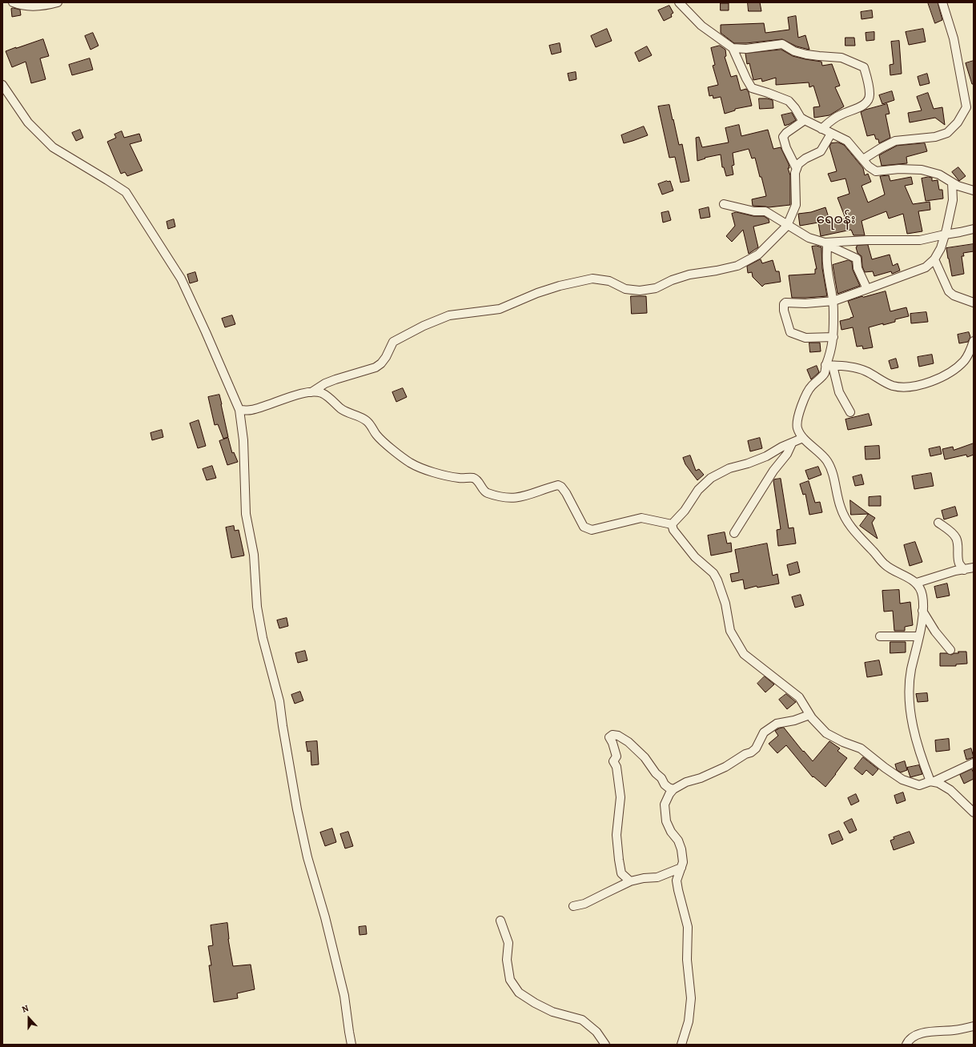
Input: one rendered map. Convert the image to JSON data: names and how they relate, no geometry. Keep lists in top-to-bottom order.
{
  "districts": ["ရေဝန်း"],
  "north": "top"
}
